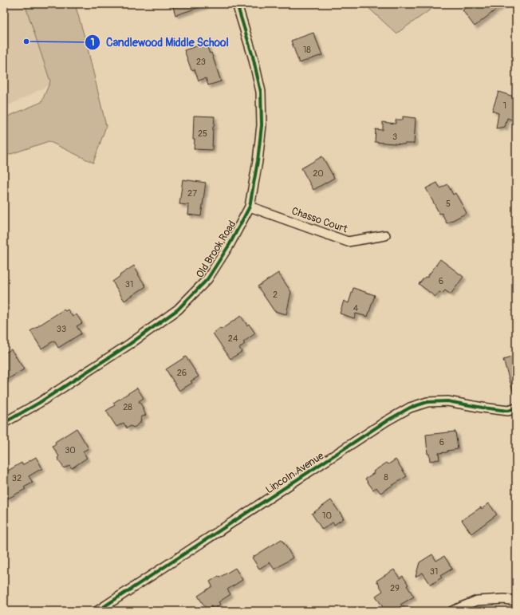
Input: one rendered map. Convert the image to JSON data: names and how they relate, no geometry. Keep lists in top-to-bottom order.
{
  "streets": {
    "street": ["Chasso Court", "Old Brook Road", "Lincoln Avenue"]
  },
  "crossings": [
    ["Chasso Court", "Old Brook Road"]
  ],
  "places": ["Candlewood Middle School"],
  "house_numbers": [
    "18",
    "23",
    "1",
    "25",
    "3",
    "20",
    "27",
    "5",
    "6",
    "31",
    "2",
    "4",
    "33",
    "24",
    "26",
    "28",
    "6",
    "30",
    "8",
    "32",
    "10",
    "31",
    "29"
  ]
}
